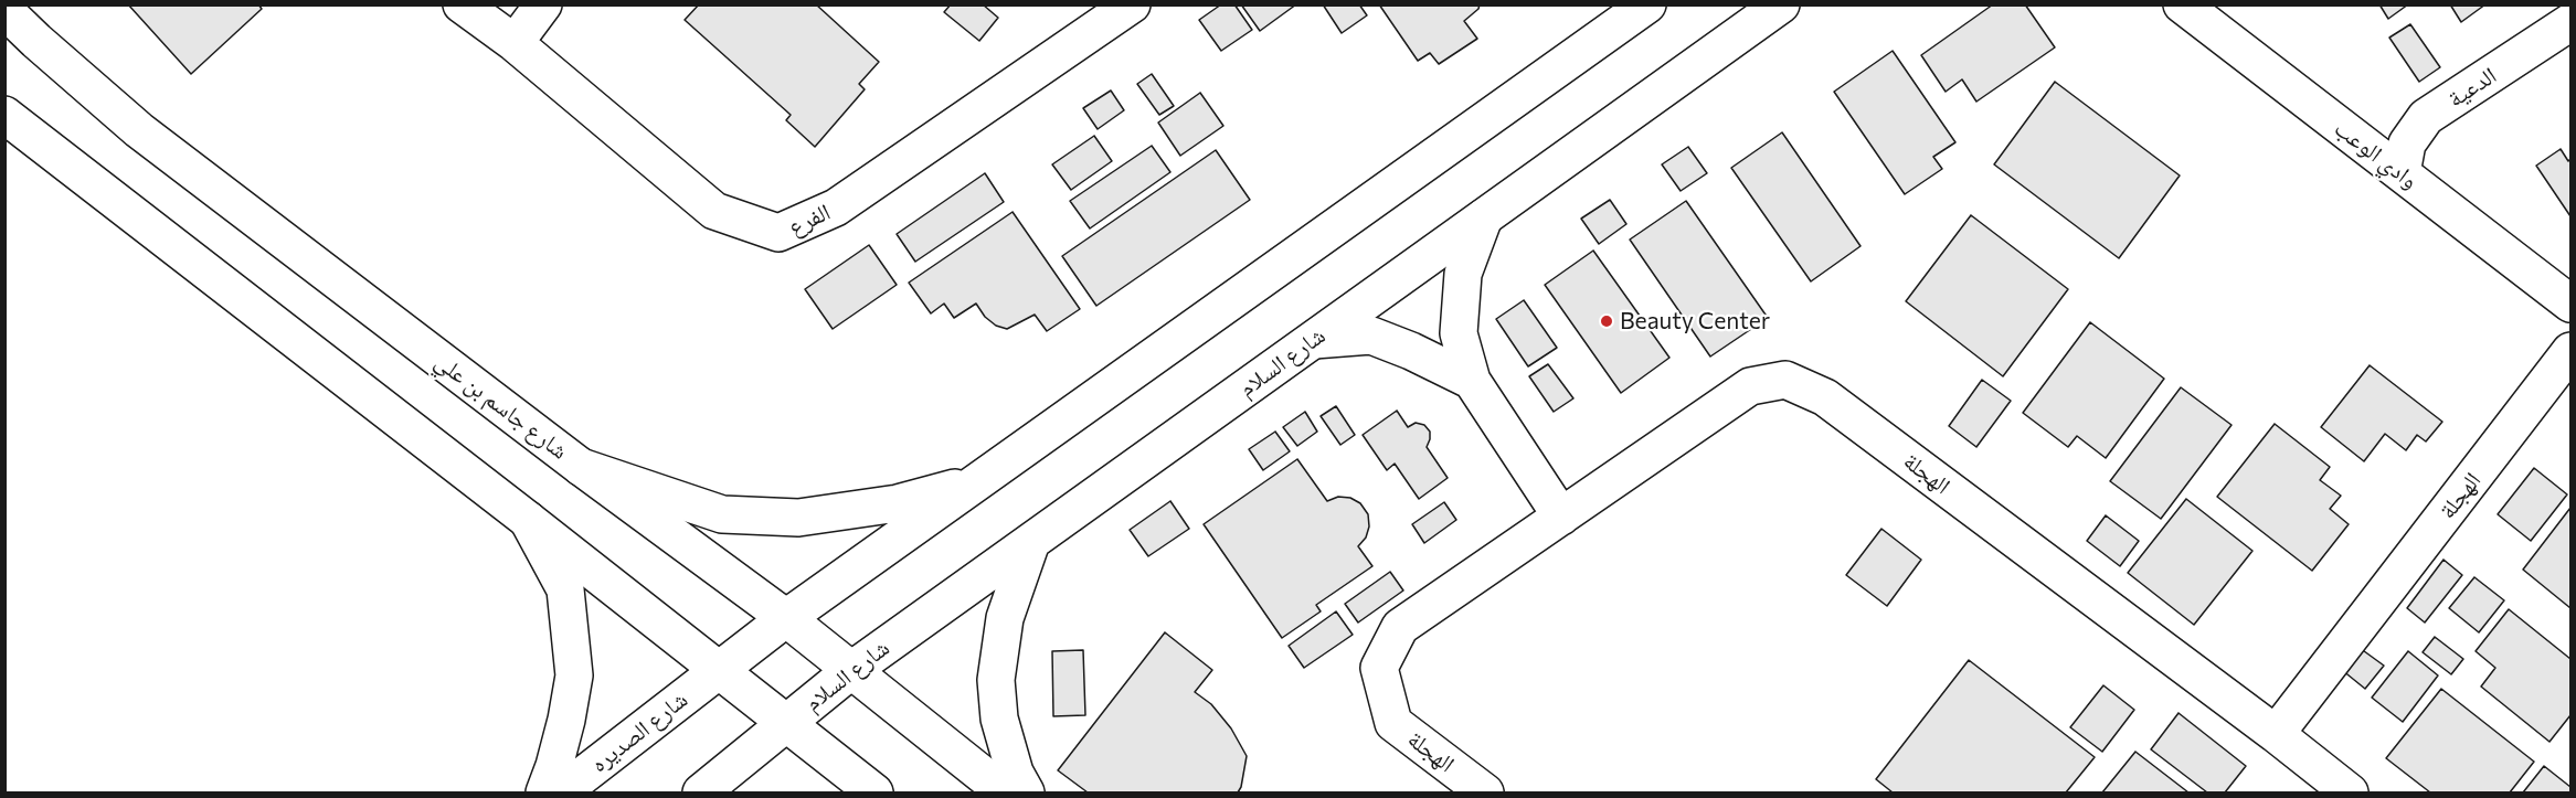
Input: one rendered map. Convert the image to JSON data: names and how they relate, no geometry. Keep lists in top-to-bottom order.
{
  "streets": {
    "street": [
      "الدعية",
      "وادي الوعب",
      "الفرع",
      "شارع السلام",
      "شارع جاسم بن علي",
      "الهجلة",
      "شارع الصديره"
    ]
  },
  "crossings": [
    ["الدعية", "وادي الوعب"],
    ["شارع السلام", "شارع جاسم بن علي"]
  ],
  "places": ["Beauty Center"]
}
